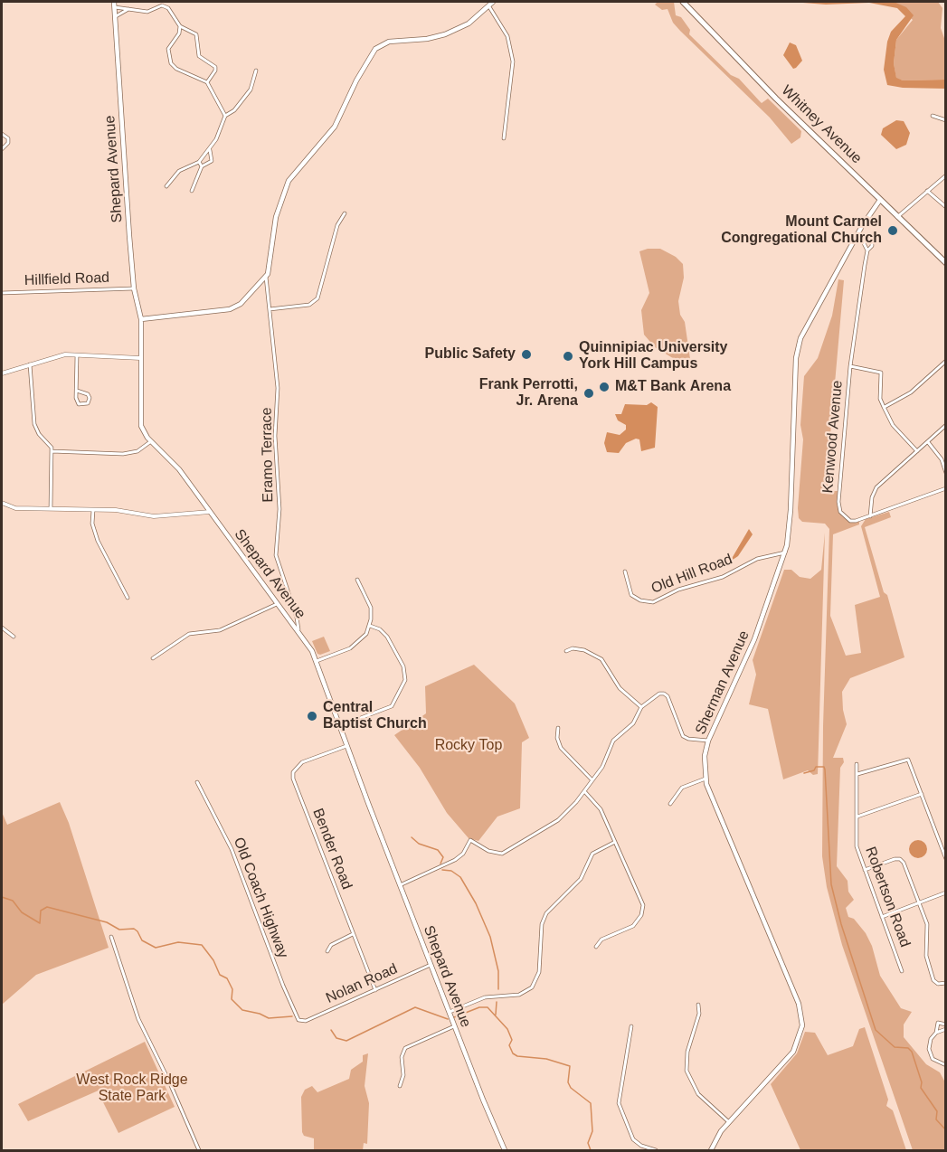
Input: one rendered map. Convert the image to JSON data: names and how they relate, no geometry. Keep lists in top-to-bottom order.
{
  "streets": {
    "highway": ["Whitney Avenue"],
    "main road": ["Shepard Avenue", "Sherman Avenue"],
    "street": [
      "Hillfield Road",
      "Kenwood Avenue",
      "Eramo Terrace",
      "Old Hill Road",
      "Bender Road",
      "Robertson Road",
      "Old Coach Highway",
      "Nolan Road"
    ]
  },
  "crossings": [
    ["Whitney Avenue", "Sherman Avenue"],
    ["Shepard Avenue", "Hillfield Road"],
    ["Shepard Avenue", "Eramo Terrace"],
    ["Shepard Avenue", "Bender Road"],
    ["Shepard Avenue", "Nolan Road"],
    ["Old Hill Road", "Sherman Avenue"],
    ["Bender Road", "Nolan Road"],
    ["Old Coach Highway", "Nolan Road"]
  ],
  "parks": ["Rocky Top", "West Rock Ridge State Park"],
  "places": [
    "Mount Carmel Congregational Church",
    "Public Safety",
    "Quinnipiac University York Hill Campus",
    "M&T Bank Arena",
    "Frank Perrotti, Jr. Arena",
    "Central Baptist Church"
  ]
}
